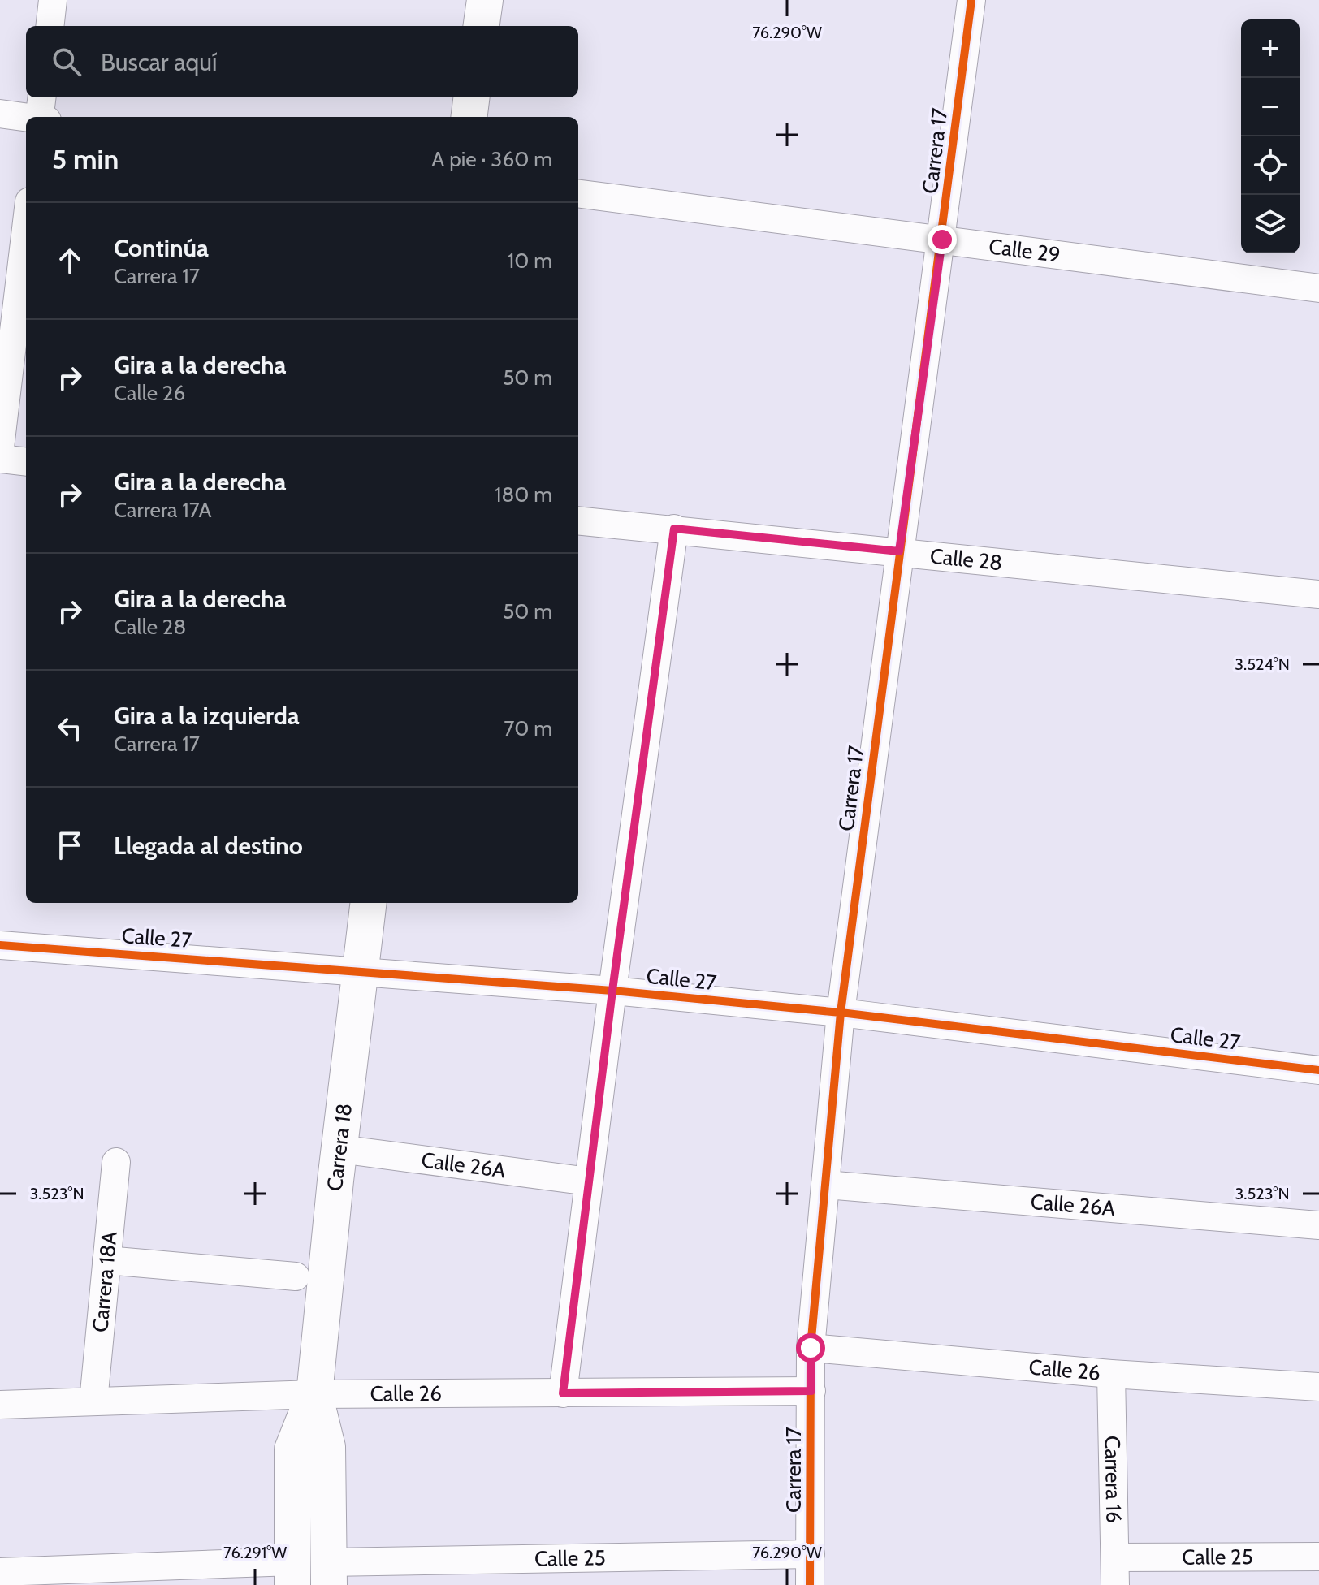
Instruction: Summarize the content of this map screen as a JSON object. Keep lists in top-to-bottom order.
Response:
{
  "streets": {
    "street": [
      "Carrera 17",
      "Calle 29",
      "Calle 28",
      "Calle 27",
      "Carrera 18",
      "Calle 26A",
      "Carrera 18A",
      "Calle 26",
      "Carrera 16",
      "Calle 25"
    ]
  },
  "crossings": [
    ["Carrera 17", "Calle 29"],
    ["Carrera 17", "Calle 28"],
    ["Carrera 17", "Calle 27"],
    ["Carrera 17", "Calle 26A"],
    ["Carrera 17", "Calle 26"],
    ["Carrera 17", "Calle 25"],
    ["Calle 27", "Carrera 18"],
    ["Carrera 18", "Calle 26A"],
    ["Carrera 18", "Calle 26"],
    ["Carrera 18", "Calle 25"],
    ["Carrera 18A", "Calle 26"],
    ["Calle 26", "Carrera 16"],
    ["Carrera 16", "Calle 25"]
  ],
  "page": {
    "map_buttons": ["+", "−"],
    "search": "Buscar aquí",
    "heading": ["5 min", "A pie · 360 m"],
    "list": [
      ["Continúa", "Carrera 17", "10 m"],
      ["Gira a la derecha", "Calle 26", "50 m"],
      ["Gira a la derecha", "Carrera 17A", "180 m"],
      ["Gira a la derecha", "Calle 28", "50 m"],
      ["Gira a la izquierda", "Carrera 17", "70 m"],
      "Llegada al destino"
    ]
  },
  "coordinates": [
    "76.290°W",
    "3.524°N",
    "3.523°N",
    "76.291°W"
  ]
}
